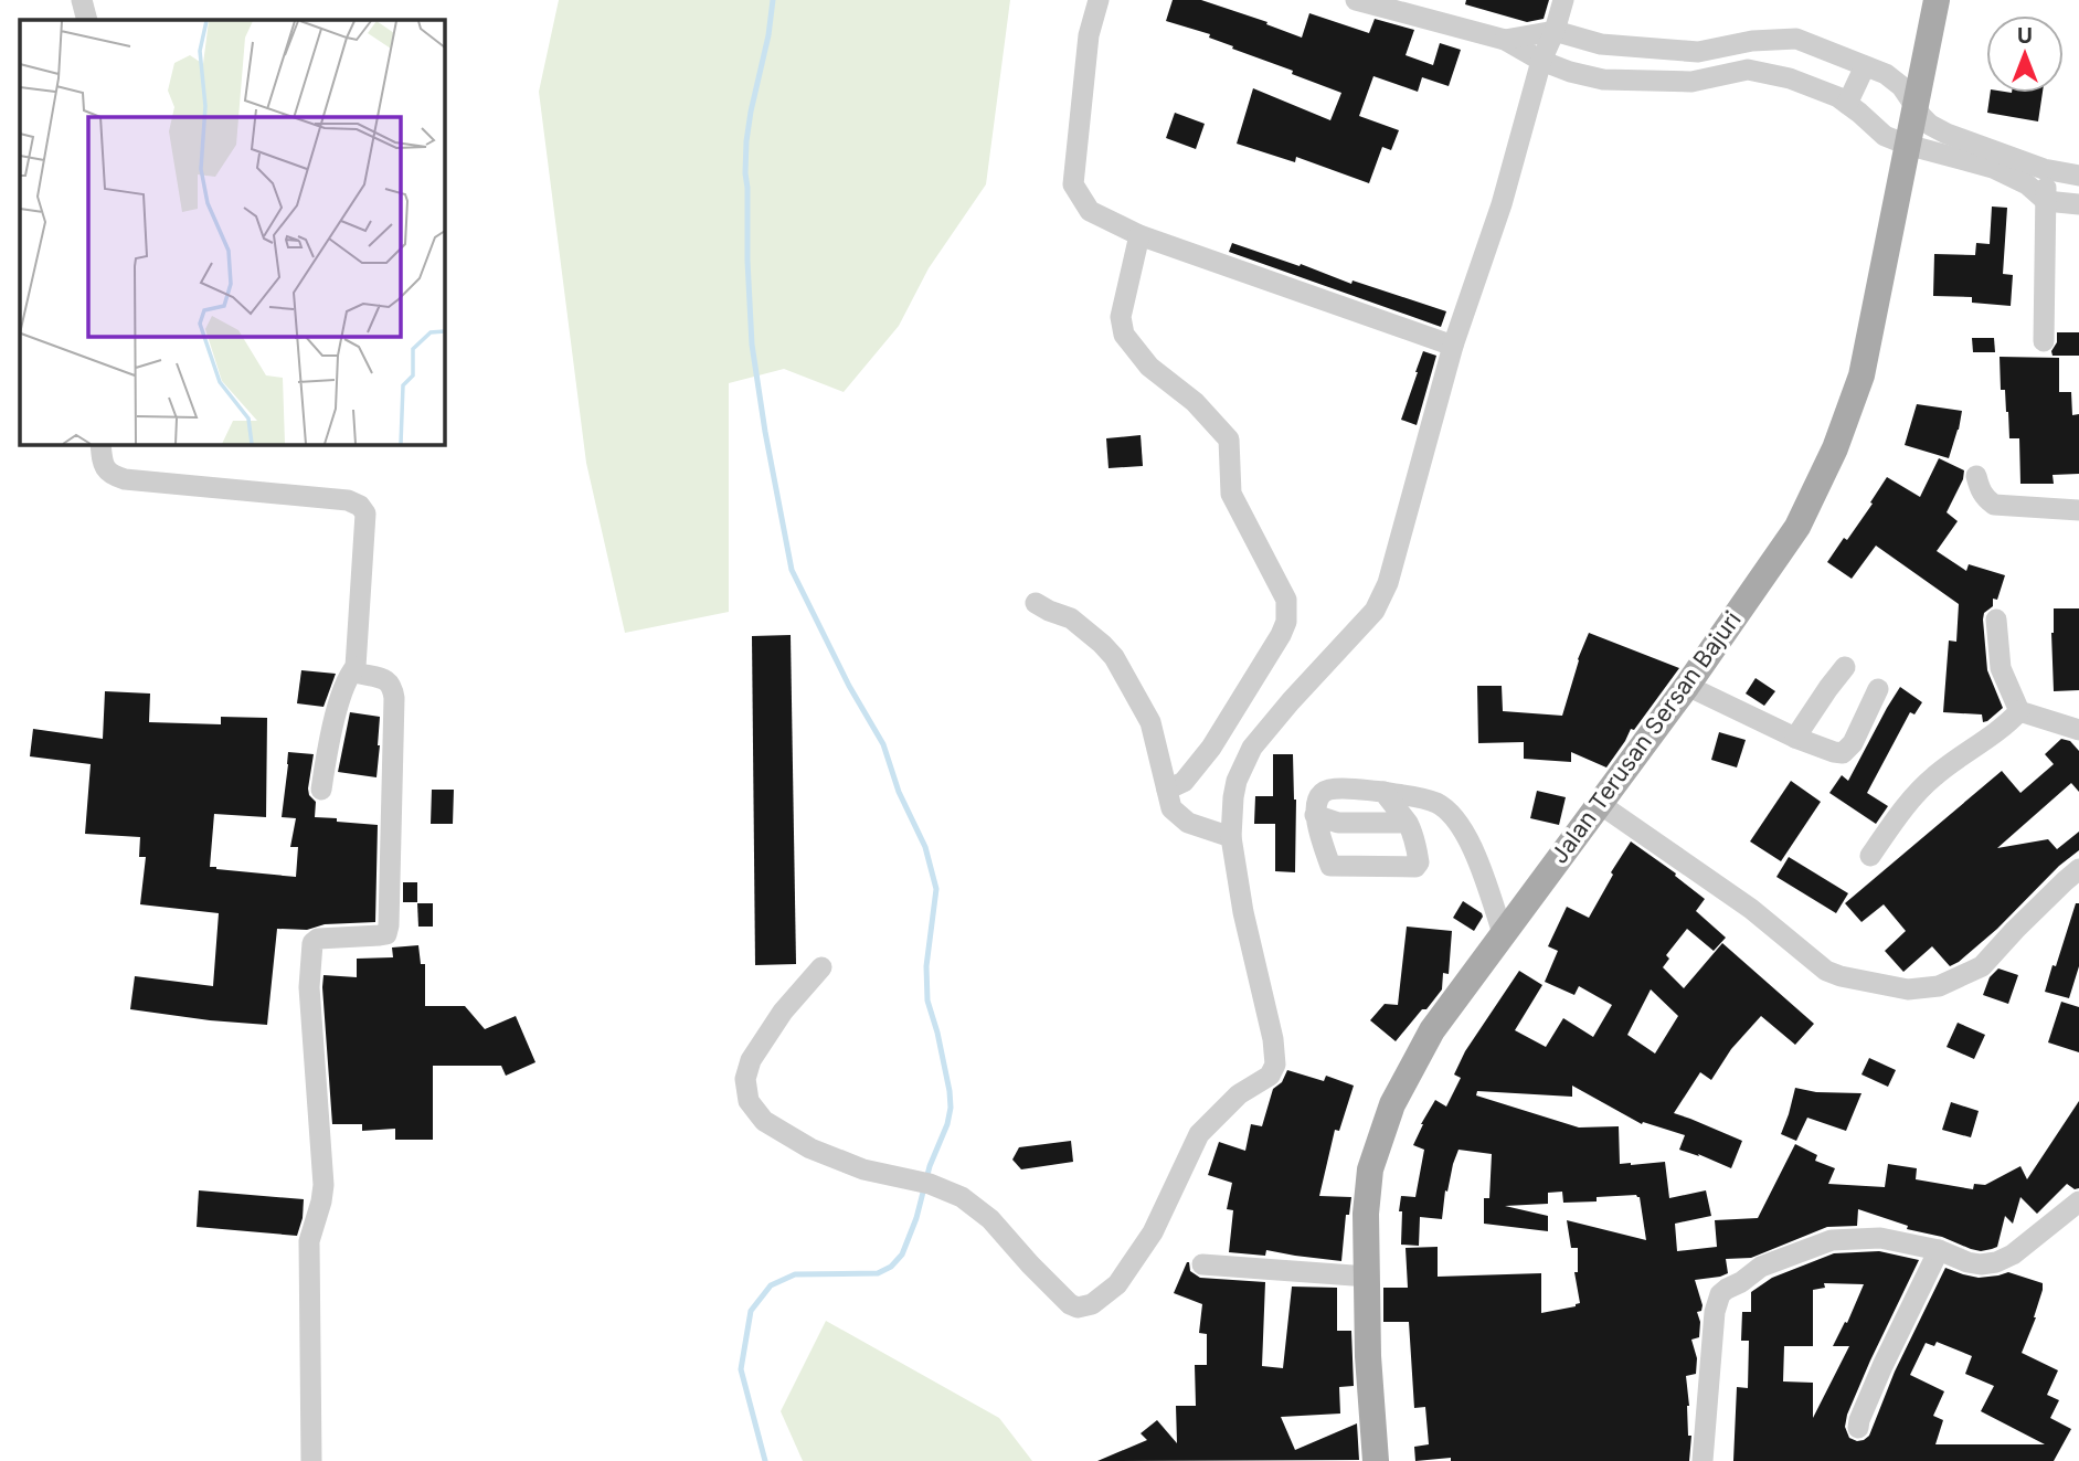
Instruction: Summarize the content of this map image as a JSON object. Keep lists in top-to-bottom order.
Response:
{
  "streets": {
    "main road": ["Jalan Terusan Sersan Bajuri"]
  },
  "north": "top"
}
